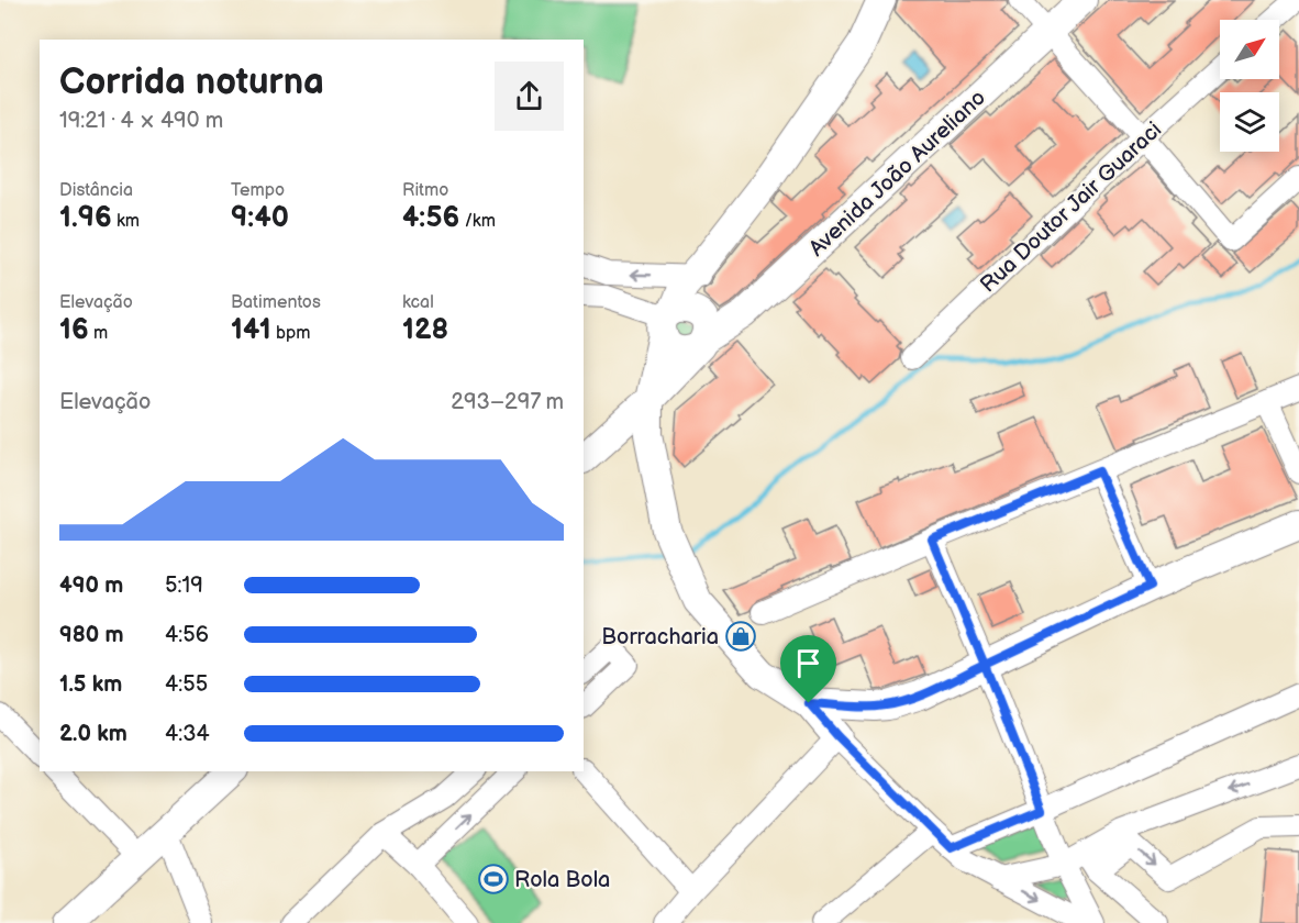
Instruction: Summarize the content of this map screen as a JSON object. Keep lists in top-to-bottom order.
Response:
{
  "streets": {
    "main road": ["Avenida João Aureliano"],
    "street": ["Rua Doutor Jair Guaraci"]
  },
  "places": {
    "shop": ["Borracharia"],
    "sports": ["Rola Bola"]
  },
  "north": "top right",
  "page": {
    "heading": ["Corrida noturna", "19:21 · 4 × 490 m"],
    "stats": [
      ["Distância", "1.96 km"],
      ["Tempo", "9:40"],
      ["Ritmo", "4:56 /km"],
      ["Elevação", "16 m"],
      ["Batimentos", "141 bpm"],
      ["kcal", "128"]
    ],
    "chart": ["Elevação", "293–297 m"],
    "list": [
      {
        "name": "490 m",
        "note": "5:19"
      },
      {
        "name": "980 m",
        "note": "4:56"
      },
      {
        "name": "1.5 km",
        "note": "4:55"
      },
      {
        "name": "2.0 km",
        "note": "4:34"
      }
    ]
  }
}
